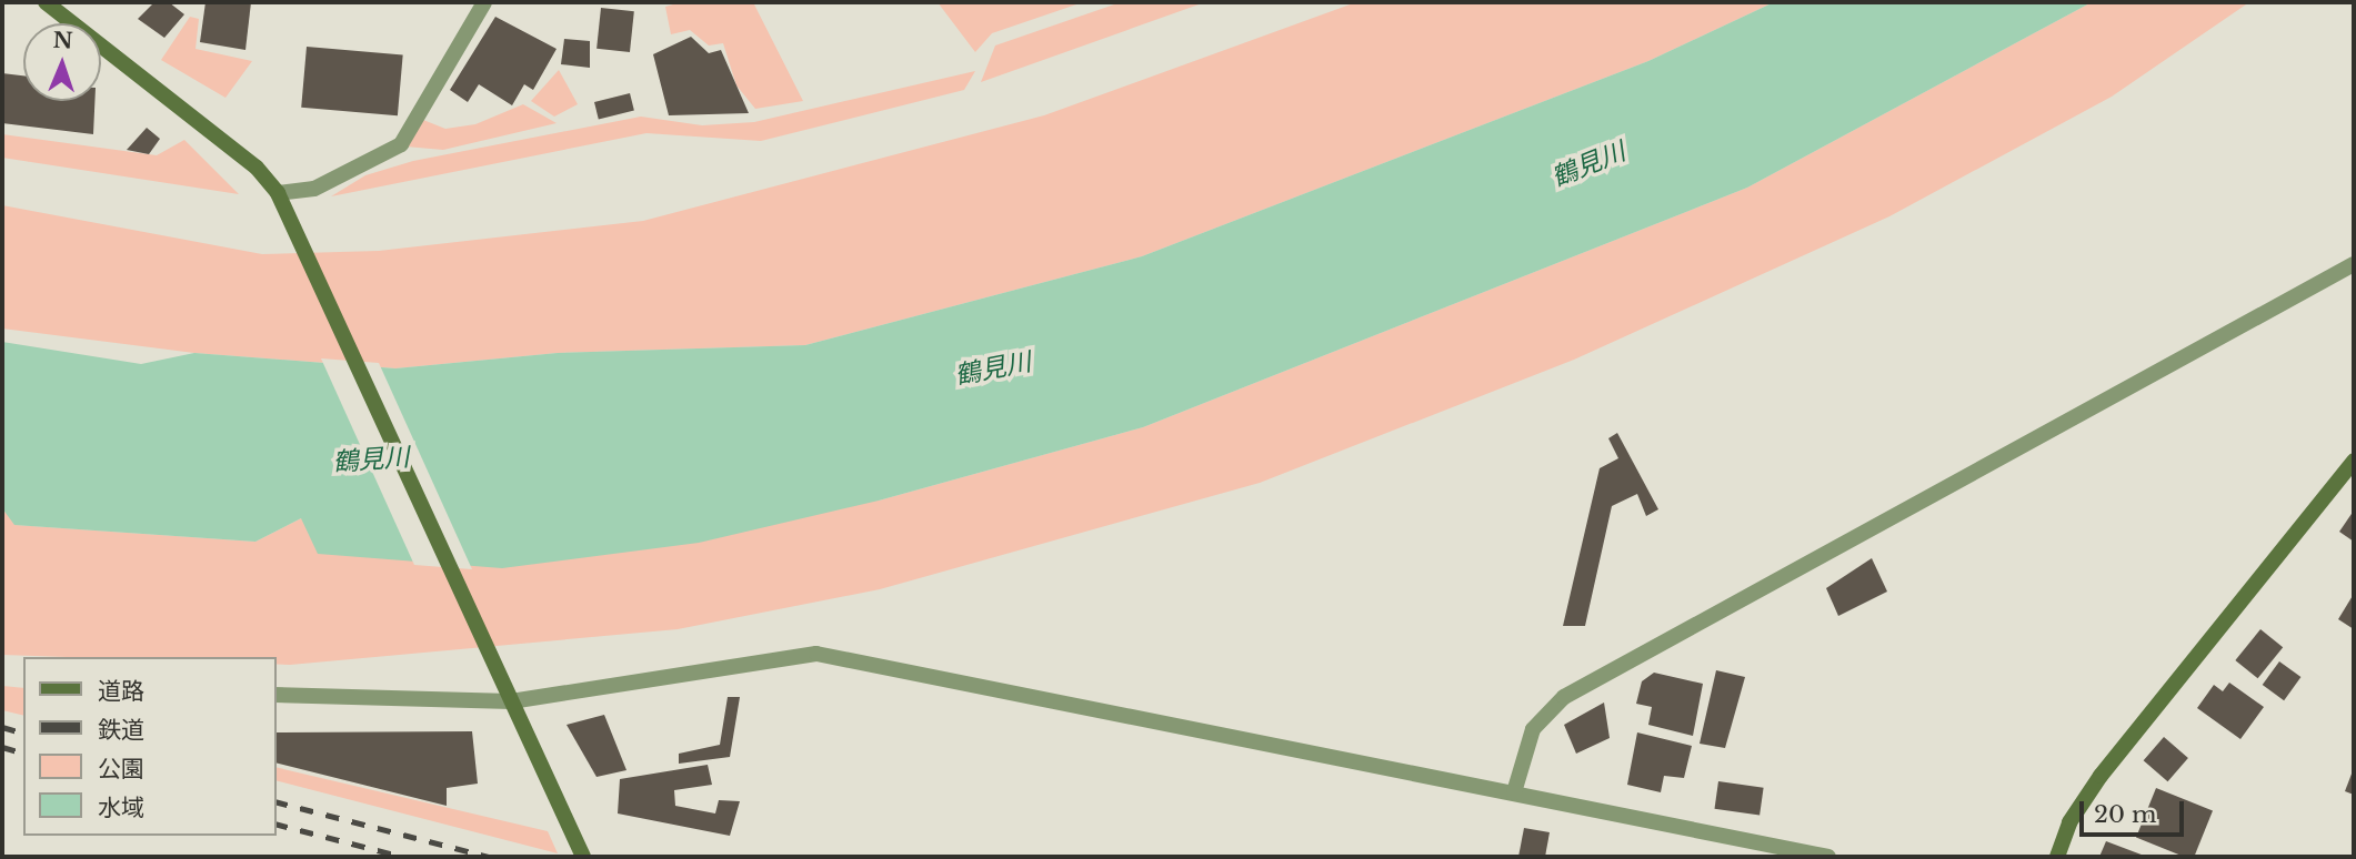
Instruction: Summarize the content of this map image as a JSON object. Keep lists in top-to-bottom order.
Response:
{
  "water": ["鶴見川"],
  "legend": [
    "道路",
    "鉄道",
    "公園",
    "水域"
  ],
  "scale_bar": "20 m",
  "north": "top"
}
